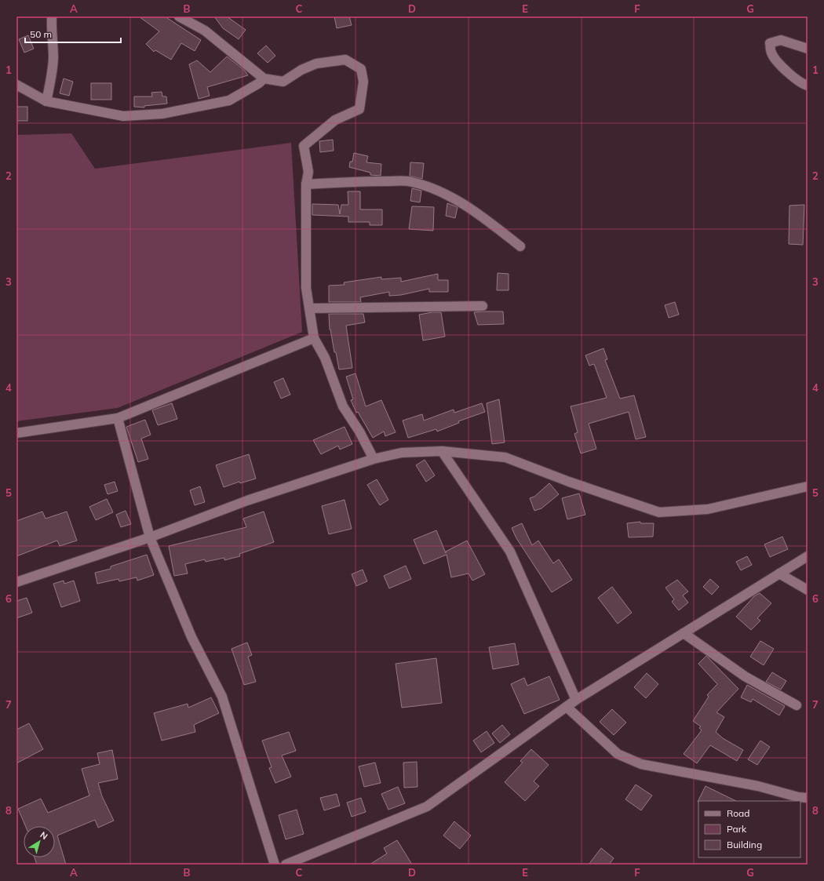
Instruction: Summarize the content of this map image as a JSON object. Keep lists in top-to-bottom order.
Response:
{
  "legend": ["Road", "Park", "Building"],
  "scale_bar": "50 m",
  "north": "top right",
  "grid": {
    "columns": [
      "A",
      "B",
      "C",
      "D",
      "E",
      "F",
      "G"
    ],
    "rows": [
      "1",
      "2",
      "3",
      "4",
      "5",
      "6",
      "7",
      "8"
    ]
  }
}
